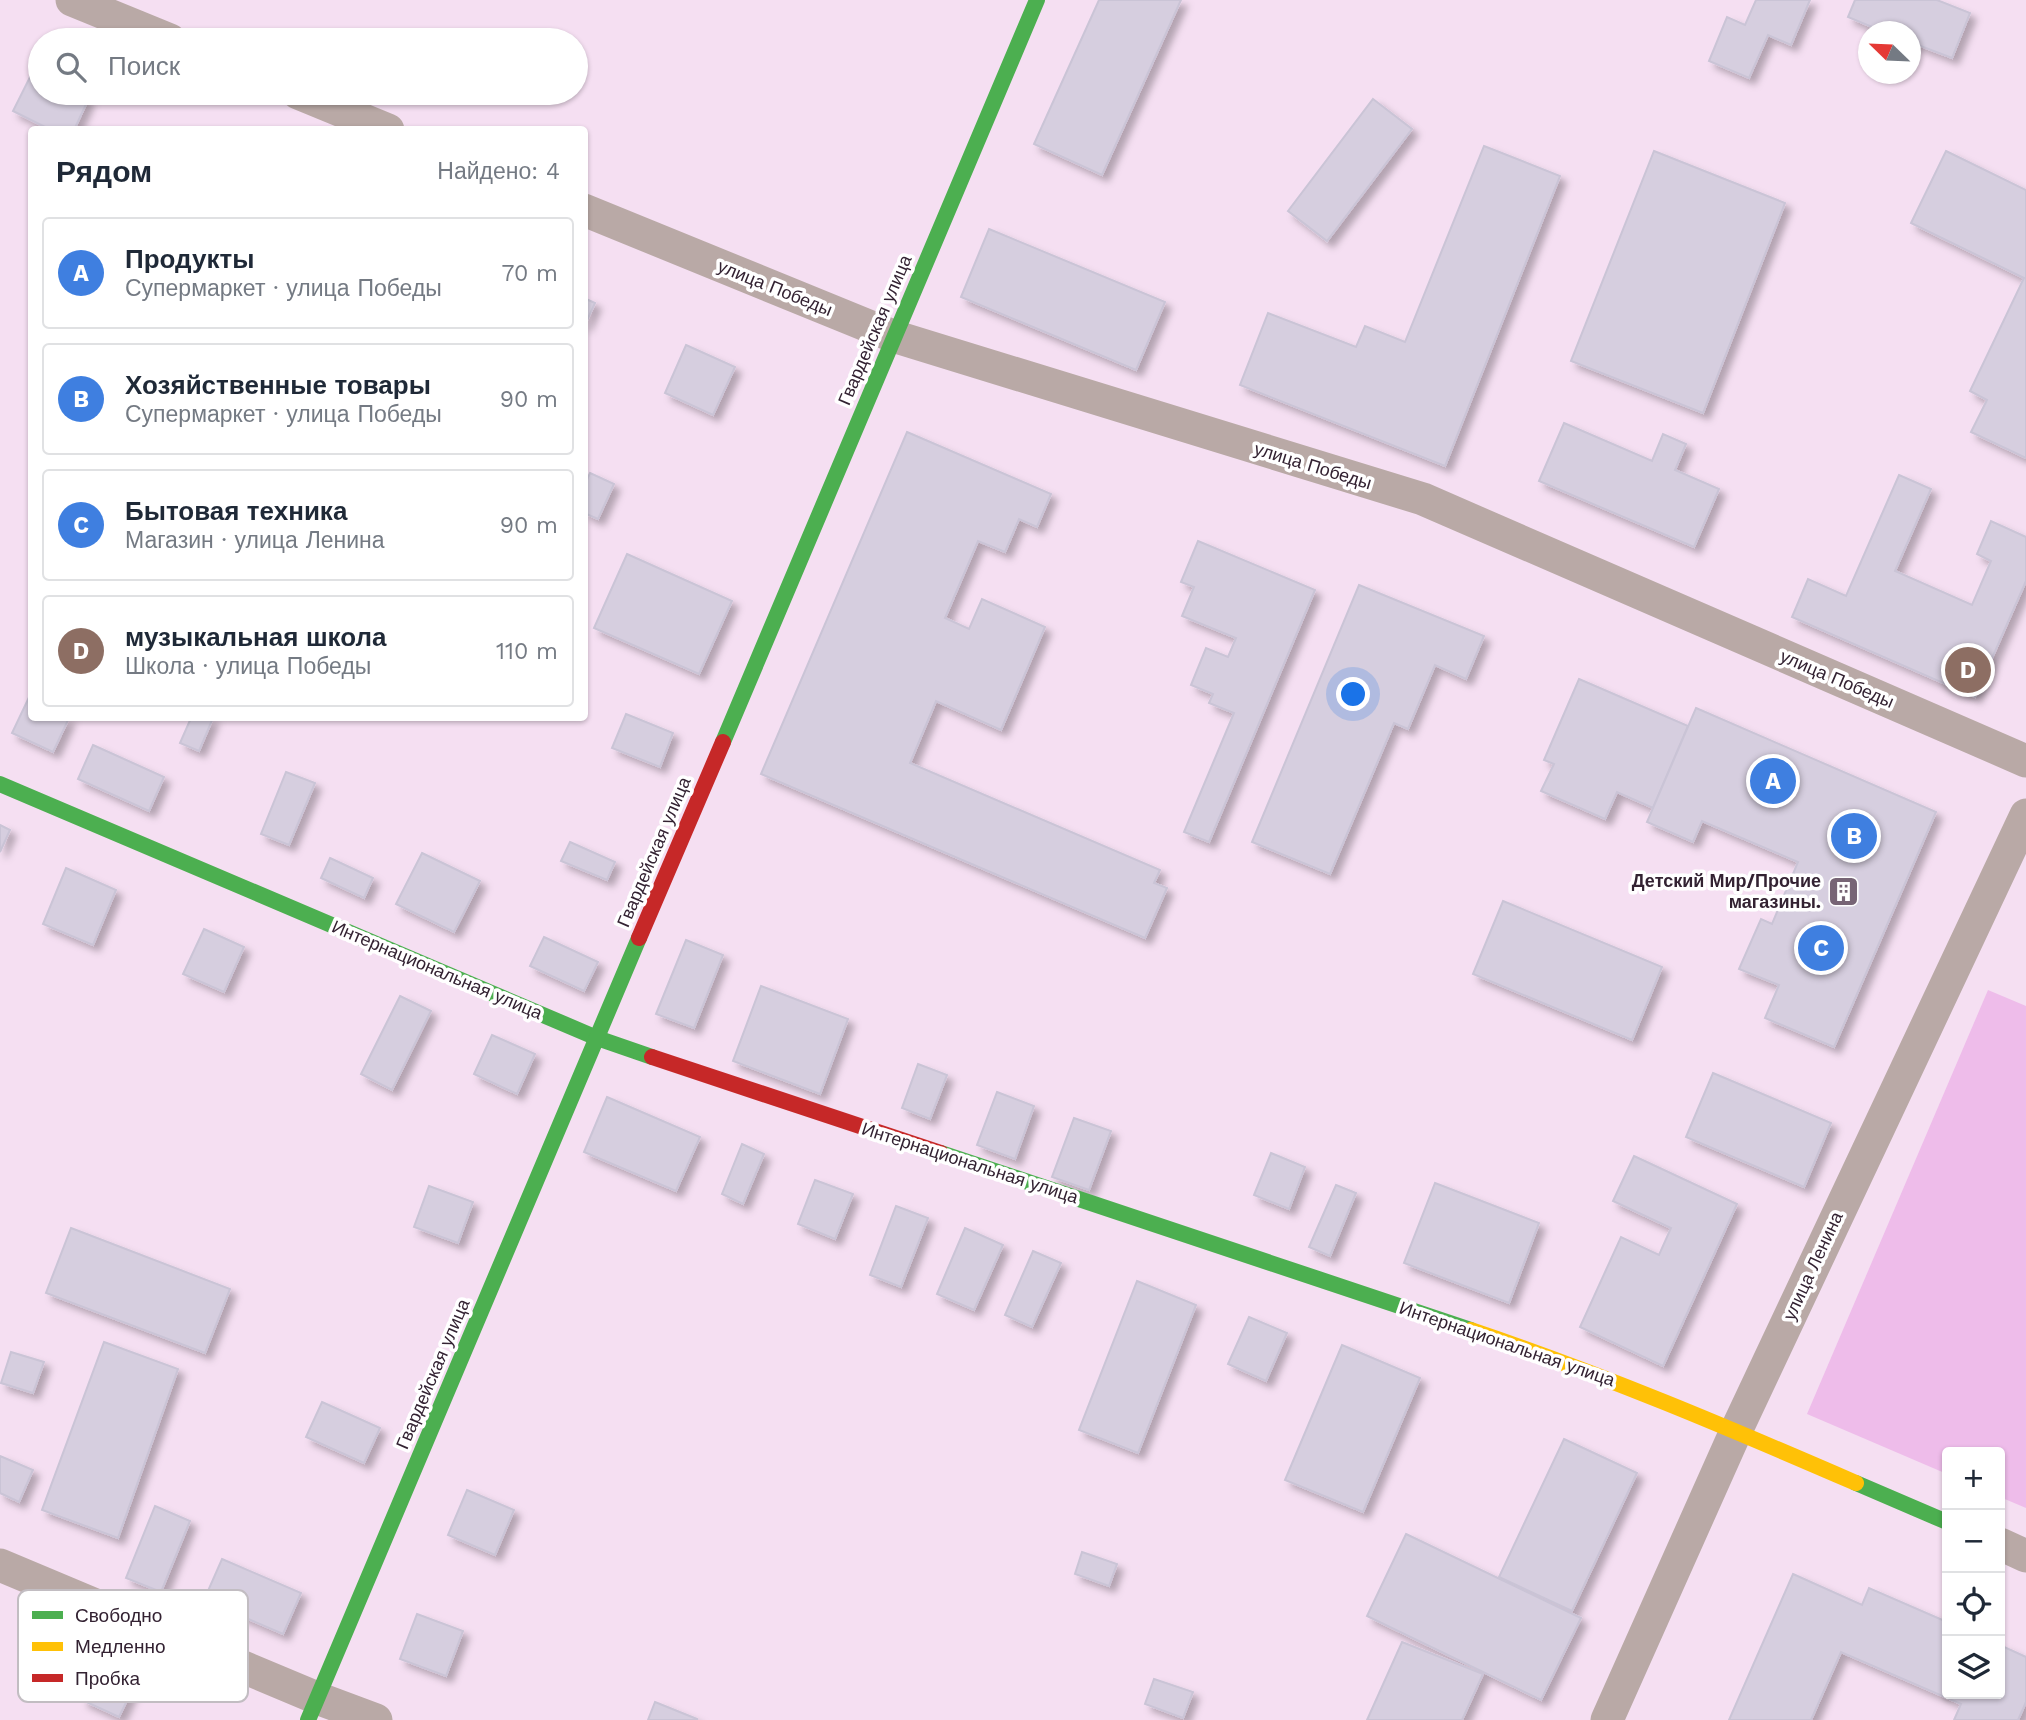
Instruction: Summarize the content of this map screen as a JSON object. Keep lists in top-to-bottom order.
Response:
{
  "streets": {
    "street": [
      "улица Победы",
      "Гвардейская улица",
      "Интернациональная улица",
      "улица Ленина"
    ]
  },
  "crossings": [
    ["улица Победы", "Гвардейская улица"],
    ["Гвардейская улица", "Интернациональная улица"],
    ["Интернациональная улица", "улица Ленина"]
  ],
  "places": {
    "building": ["Детский Мир/Прочие магазины."]
  },
  "legend": ["Свободно", "Медленно", "Пробка"],
  "north": "top left",
  "page": {
    "search": "Поиск",
    "heading": ["Рядом", "Найдено: 4"],
    "list": [
      {
        "mark": "A",
        "name": "Продукты",
        "note": "Супермаркет · улица Победы",
        "value": "70 m"
      },
      {
        "mark": "B",
        "name": "Хозяйственные товары",
        "note": "Супермаркет · улица Победы",
        "value": "90 m"
      },
      {
        "mark": "C",
        "name": "Бытовая техника",
        "note": "Магазин · улица Ленина",
        "value": "90 m"
      },
      {
        "mark": "D",
        "name": "музыкальная школа",
        "note": "Школа · улица Победы",
        "value": "110 m"
      }
    ],
    "pins": [
      "D",
      "A",
      "B",
      "C"
    ],
    "map_buttons": ["+", "−"]
  }
}
